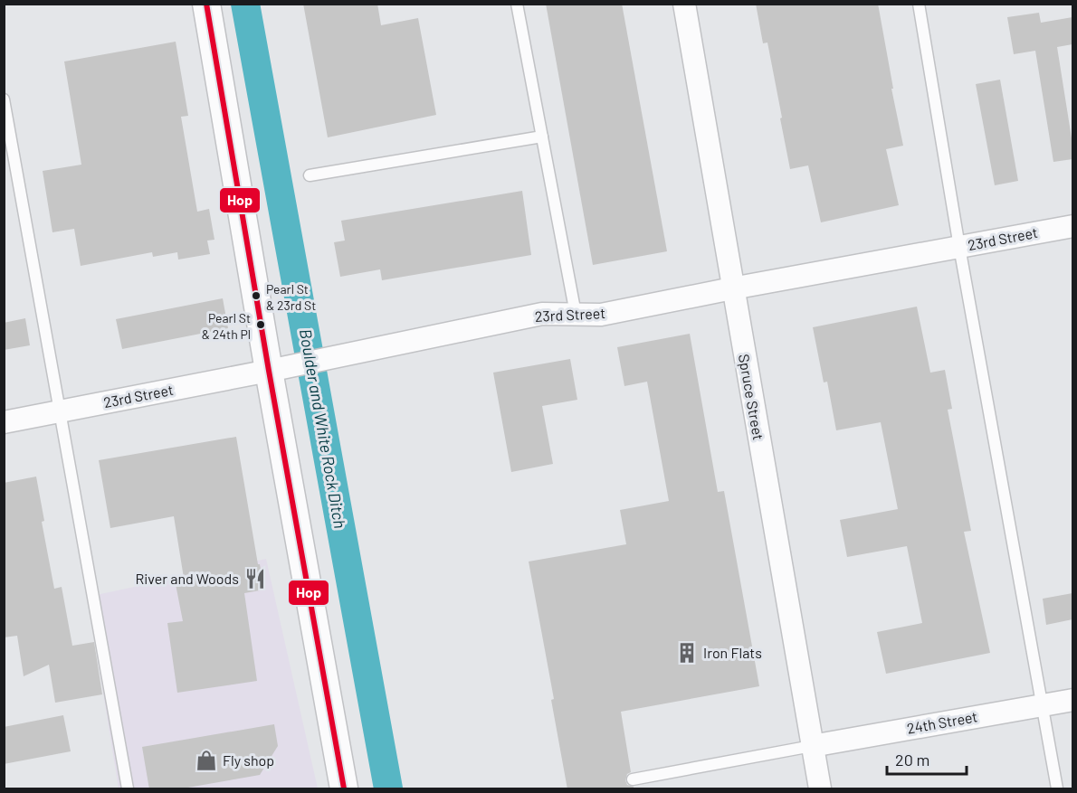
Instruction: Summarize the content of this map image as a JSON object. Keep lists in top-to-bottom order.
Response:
{
  "streets": {
    "street": ["23rd Street", "Spruce Street", "24th Street"]
  },
  "crossings": [
    ["23rd Street", "Spruce Street"],
    ["Spruce Street", "24th Street"]
  ],
  "water": ["Boulder and White Rock Ditch"],
  "places": {
    "other": ["Pearl St & 23rd St", "Pearl St & 24th Pl"],
    "restaurant": ["River and Woods"],
    "building": ["Iron Flats"],
    "shop": ["Fly shop"]
  },
  "lines": ["transit line Hop"],
  "scale_bar": "20 m"
}
